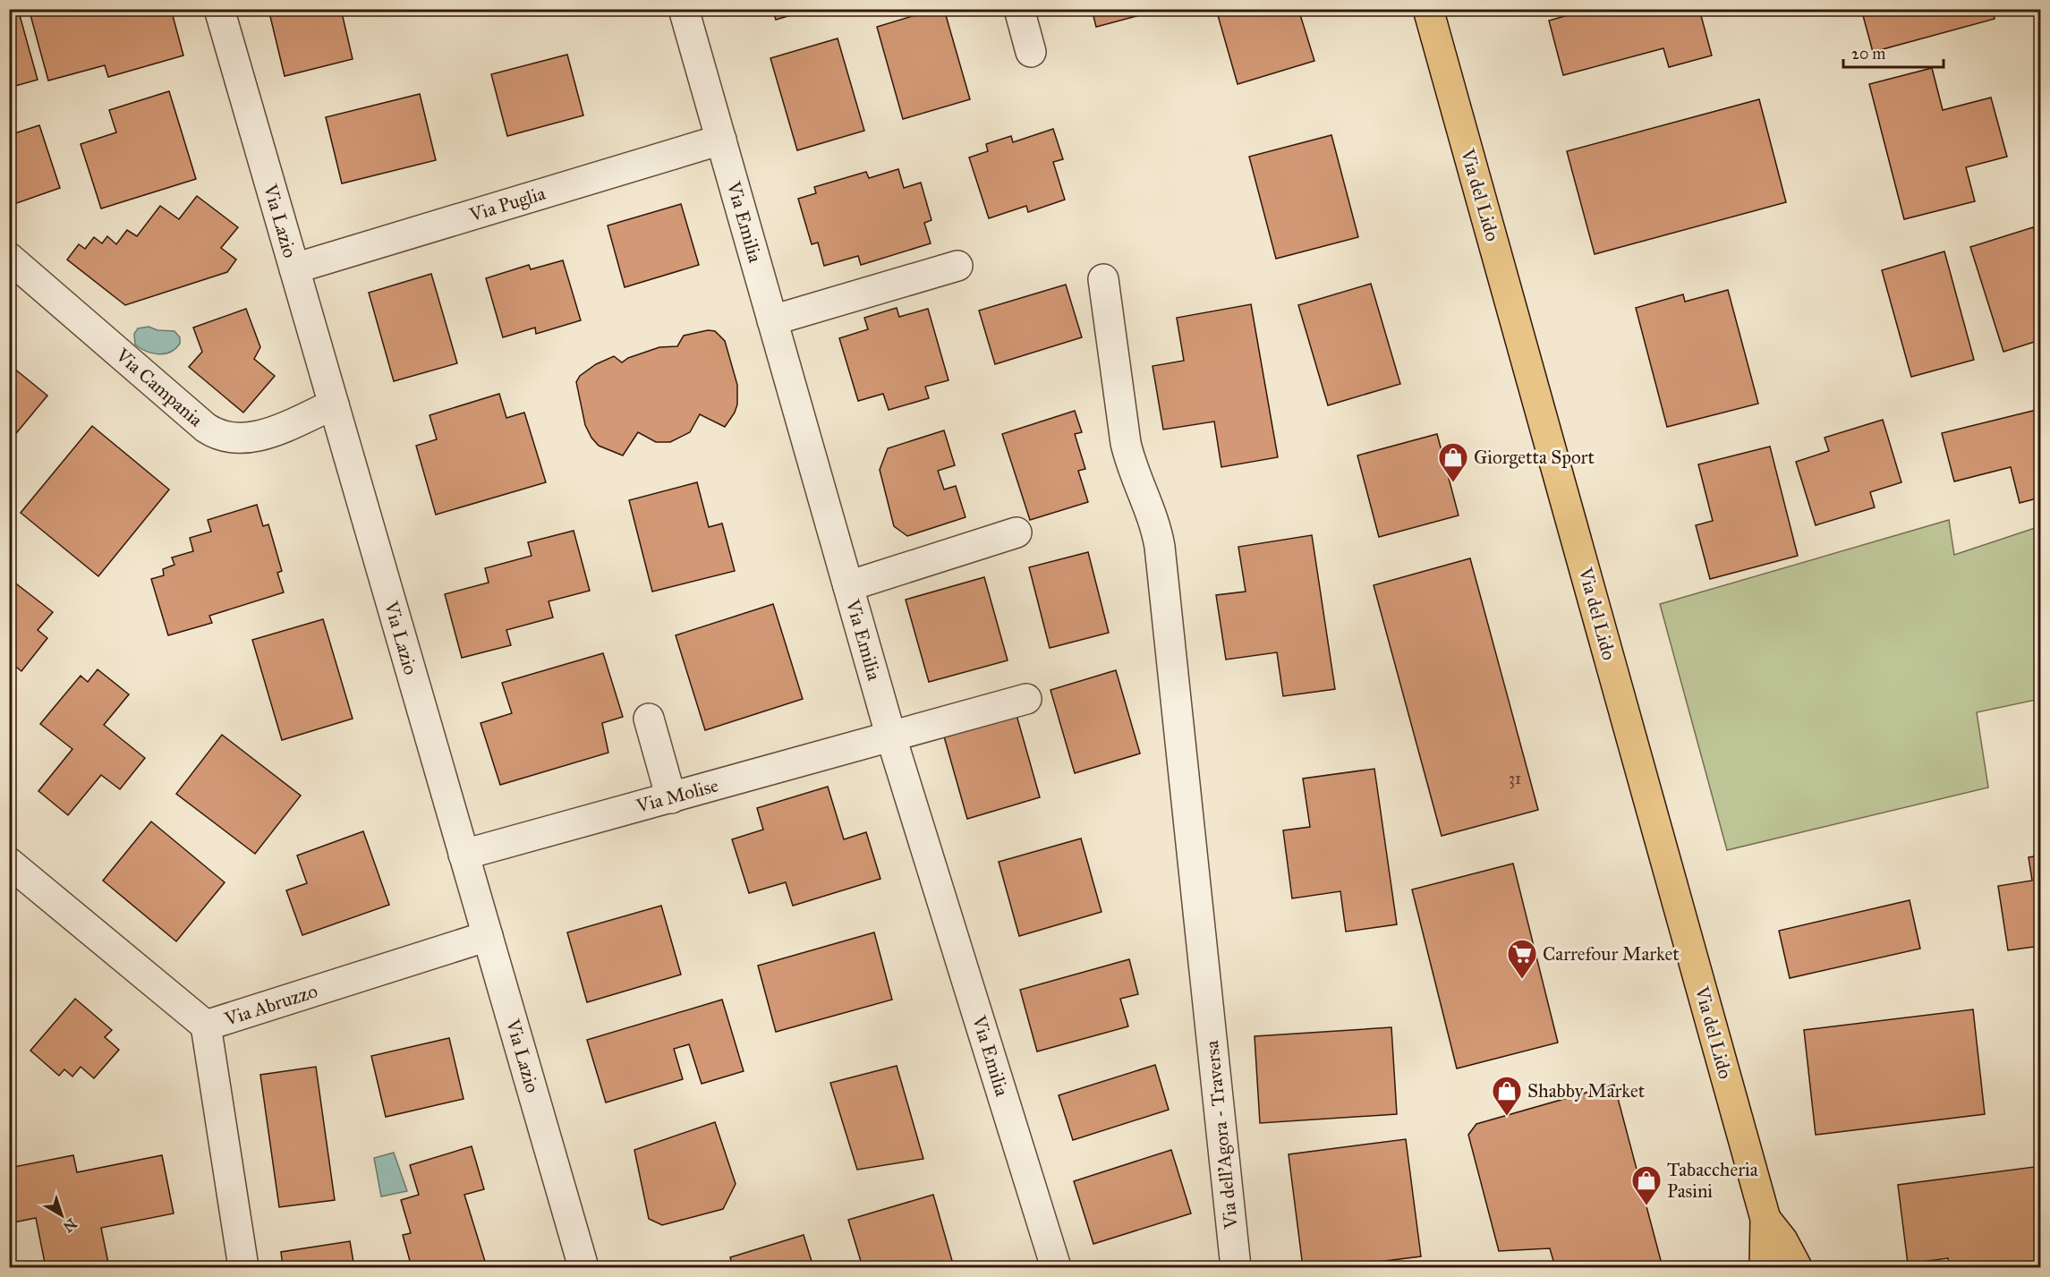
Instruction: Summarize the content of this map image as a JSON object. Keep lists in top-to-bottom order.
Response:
{
  "streets": {
    "main road": ["Via del Lido"],
    "street": [
      "Via Puglia",
      "Via Lazio",
      "Via Emilia",
      "Via Campania",
      "Via Molise",
      "Via Abruzzo",
      "Via dell'Agora - Traversa"
    ]
  },
  "crossings": [
    ["Via Puglia", "Via Lazio"],
    ["Via Puglia", "Via Emilia"],
    ["Via Lazio", "Via Campania"],
    ["Via Lazio", "Via Molise"],
    ["Via Lazio", "Via Abruzzo"],
    ["Via Emilia", "Via Molise"]
  ],
  "places": {
    "shop": ["Giorgetta Sport", "Shabby Market", "Tabaccheria Pasini"],
    "supermarket": ["Carrefour Market"]
  },
  "house_numbers": ["31"],
  "scale_bar": "20 m",
  "north": "bottom right"
}
